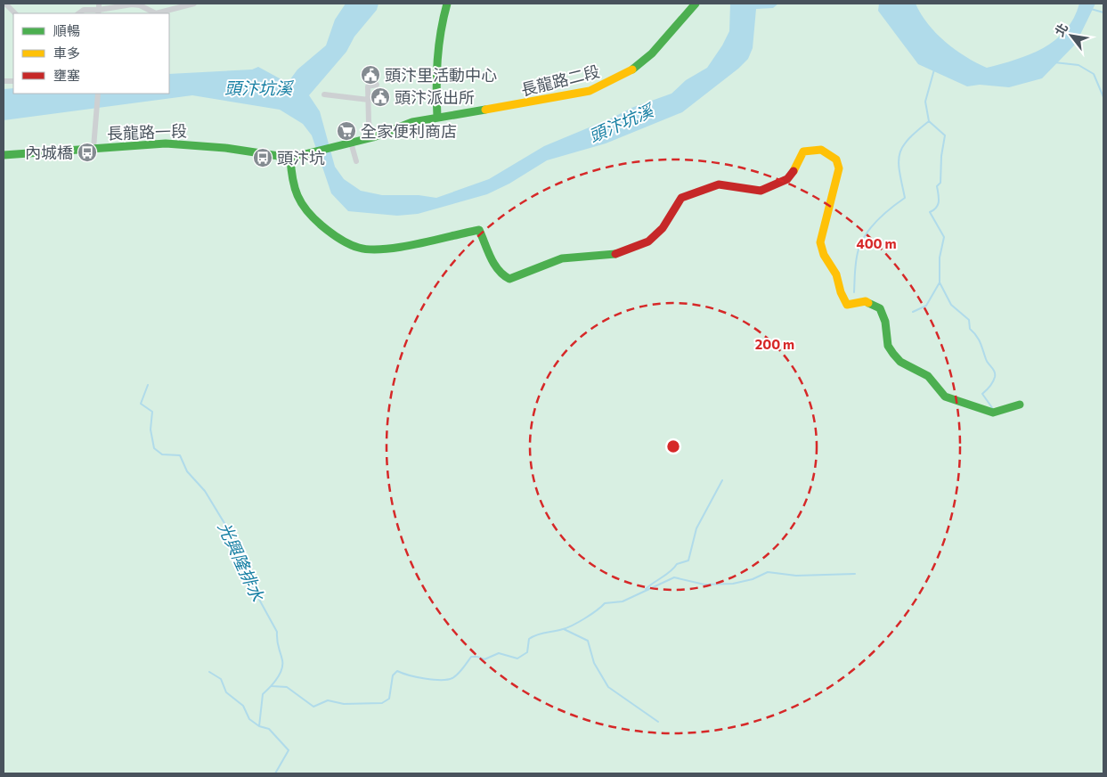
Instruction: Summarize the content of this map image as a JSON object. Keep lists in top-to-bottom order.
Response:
{
  "streets": {
    "street": ["長龍路二段", "長龍路一段"]
  },
  "crossings": [
    ["長龍路二段", "長龍路一段"]
  ],
  "water": ["頭汴坑溪", "光興隆排水"],
  "places": {
    "public building": ["頭汴里活動中心", "頭汴派出所"],
    "supermarket": ["全家便利商店"],
    "bus stop": ["內城橋", "頭汴坑"]
  },
  "legend": ["順暢", "車多", "壅塞"],
  "north": "top left",
  "rings": ["400 m", "200 m"]
}
